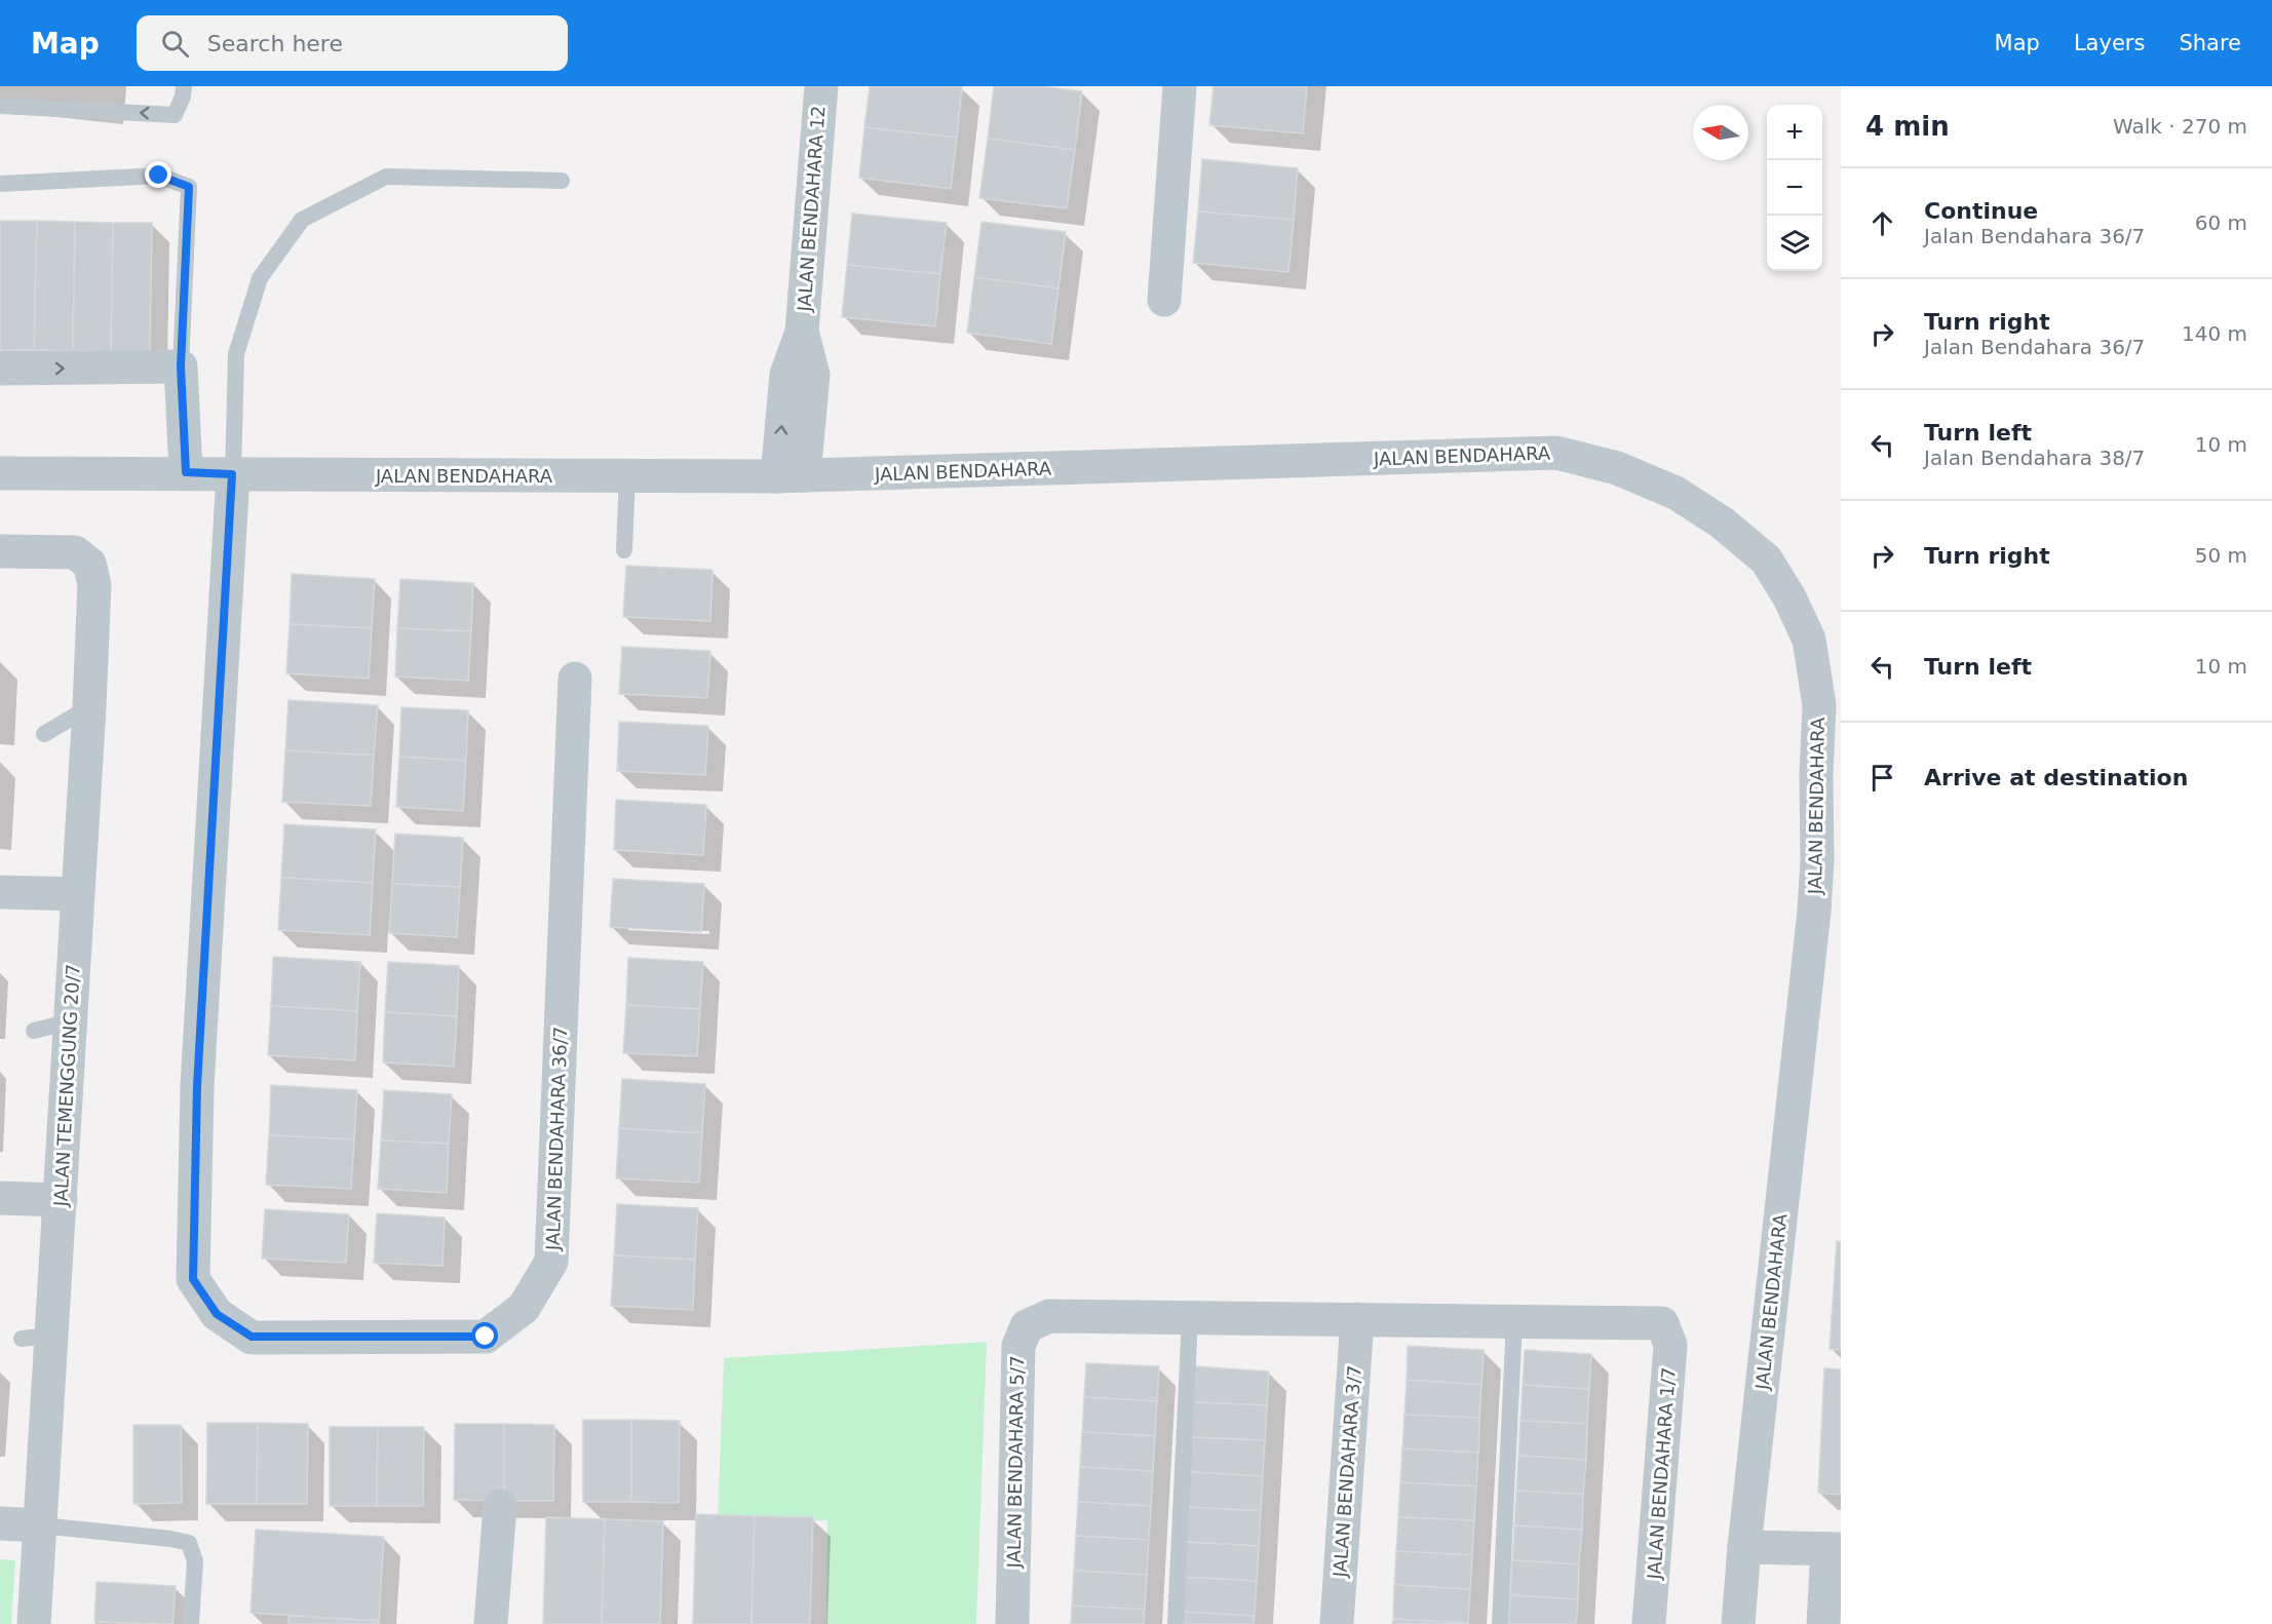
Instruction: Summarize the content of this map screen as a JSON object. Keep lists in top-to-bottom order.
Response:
{
  "streets": {
    "street": [
      "JALAN BENDAHARA 12",
      "JALAN BENDAHARA",
      "JALAN TEMENGGUNG 20/7",
      "JALAN BENDAHARA 36/7",
      "JALAN BENDAHARA 5/7",
      "JALAN BENDAHARA 3/7",
      "JALAN BENDAHARA 1/7"
    ]
  },
  "crossings": [
    ["JALAN BENDAHARA 12", "JALAN BENDAHARA"],
    ["JALAN BENDAHARA", "JALAN BENDAHARA 36/7"]
  ],
  "north": "left",
  "page": {
    "header": "Map",
    "search": "Search here",
    "nav": ["Map", "Layers", "Share"],
    "heading": ["4 min", "Walk · 270 m"],
    "map_buttons": ["+", "−"],
    "list": [
      ["Continue", "Jalan Bendahara 36/7", "60 m"],
      ["Turn right", "Jalan Bendahara 36/7", "140 m"],
      ["Turn left", "Jalan Bendahara 38/7", "10 m"],
      ["Turn right", "50 m"],
      ["Turn left", "10 m"],
      "Arrive at destination"
    ]
  }
}
